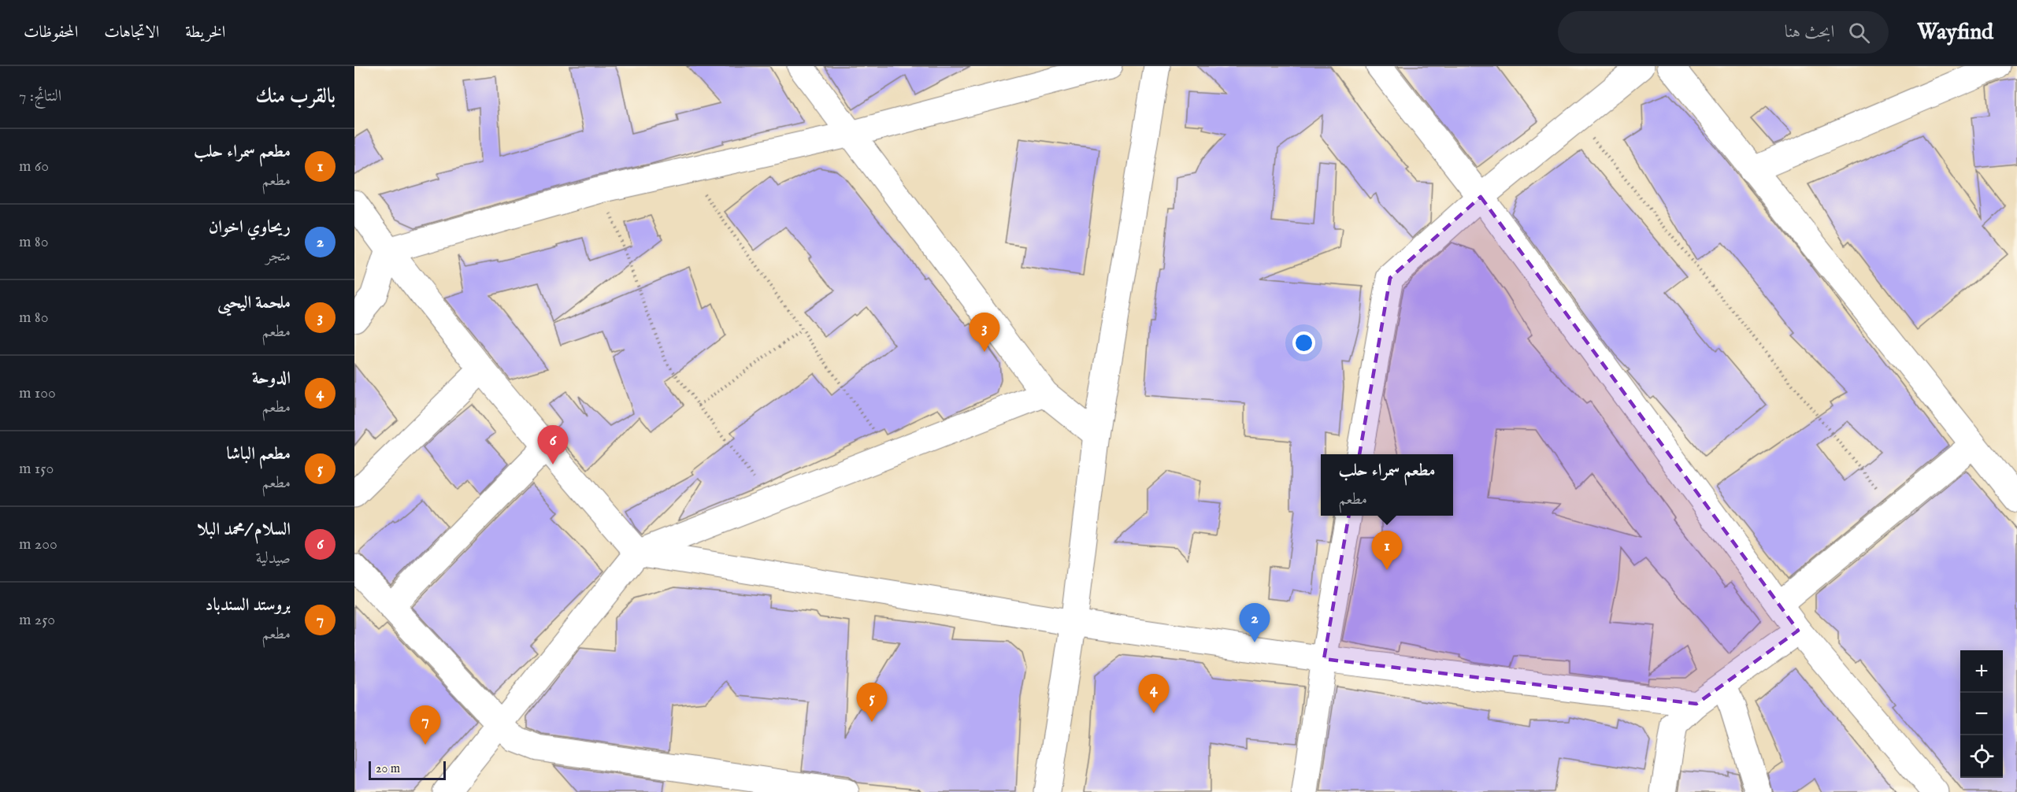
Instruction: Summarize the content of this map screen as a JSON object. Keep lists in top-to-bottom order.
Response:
{
  "scale_bar": "20 m",
  "page": {
    "header": "Wayfind",
    "search": "ابحث هنا",
    "nav": ["الخريطة", "الاتجاهات", "المحفوظات"],
    "heading": ["بالقرب منك", "النتائج: 7"],
    "list": [
      {
        "mark": "1",
        "name": "مطعم سمراء حلب",
        "note": "مطعم",
        "value": "60 m"
      },
      {
        "mark": "2",
        "name": "ريحاوي اخوان",
        "note": "متجر",
        "value": "80 m"
      },
      {
        "mark": "3",
        "name": "ملحمة اليحيى",
        "note": "مطعم",
        "value": "80 m"
      },
      {
        "mark": "4",
        "name": "الدوحة",
        "note": "مطعم",
        "value": "100 m"
      },
      {
        "mark": "5",
        "name": "مطعم الباشا",
        "note": "مطعم",
        "value": "150 m"
      },
      {
        "mark": "6",
        "name": "السلام /محمد البلا",
        "note": "صيدلية",
        "value": "200 m"
      },
      {
        "mark": "7",
        "name": "بروستد السندباد",
        "note": "مطعم",
        "value": "250 m"
      }
    ],
    "pins": [
      "3",
      "6",
      "1",
      "2",
      "4",
      "5",
      "7"
    ],
    "popup": ["مطعم سمراء حلب", "مطعم"],
    "map_buttons": ["+", "−"],
    "scale": "20 m"
  }
}
